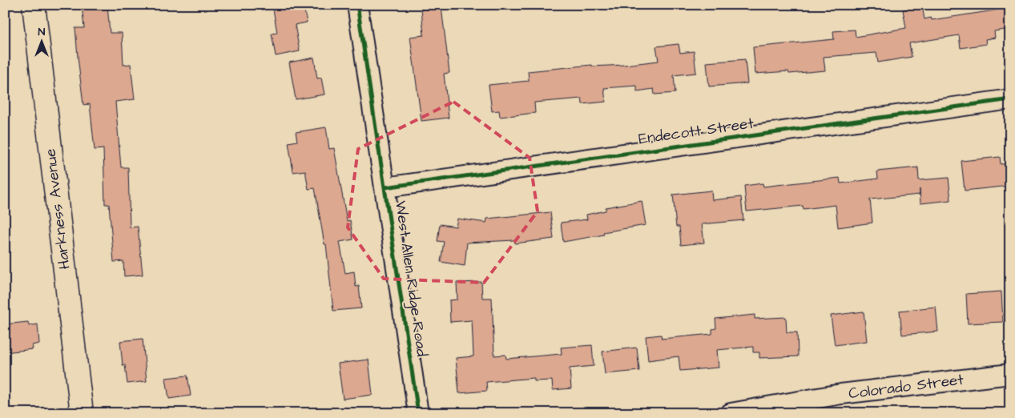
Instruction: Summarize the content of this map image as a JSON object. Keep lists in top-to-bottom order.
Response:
{
  "streets": {
    "main road": ["Harkness Avenue"],
    "street": ["Endecott Street", "West Allen Ridge Road", "Colorado Street"]
  },
  "crossings": [
    ["Endecott Street", "West Allen Ridge Road"]
  ],
  "north": "top"
}
